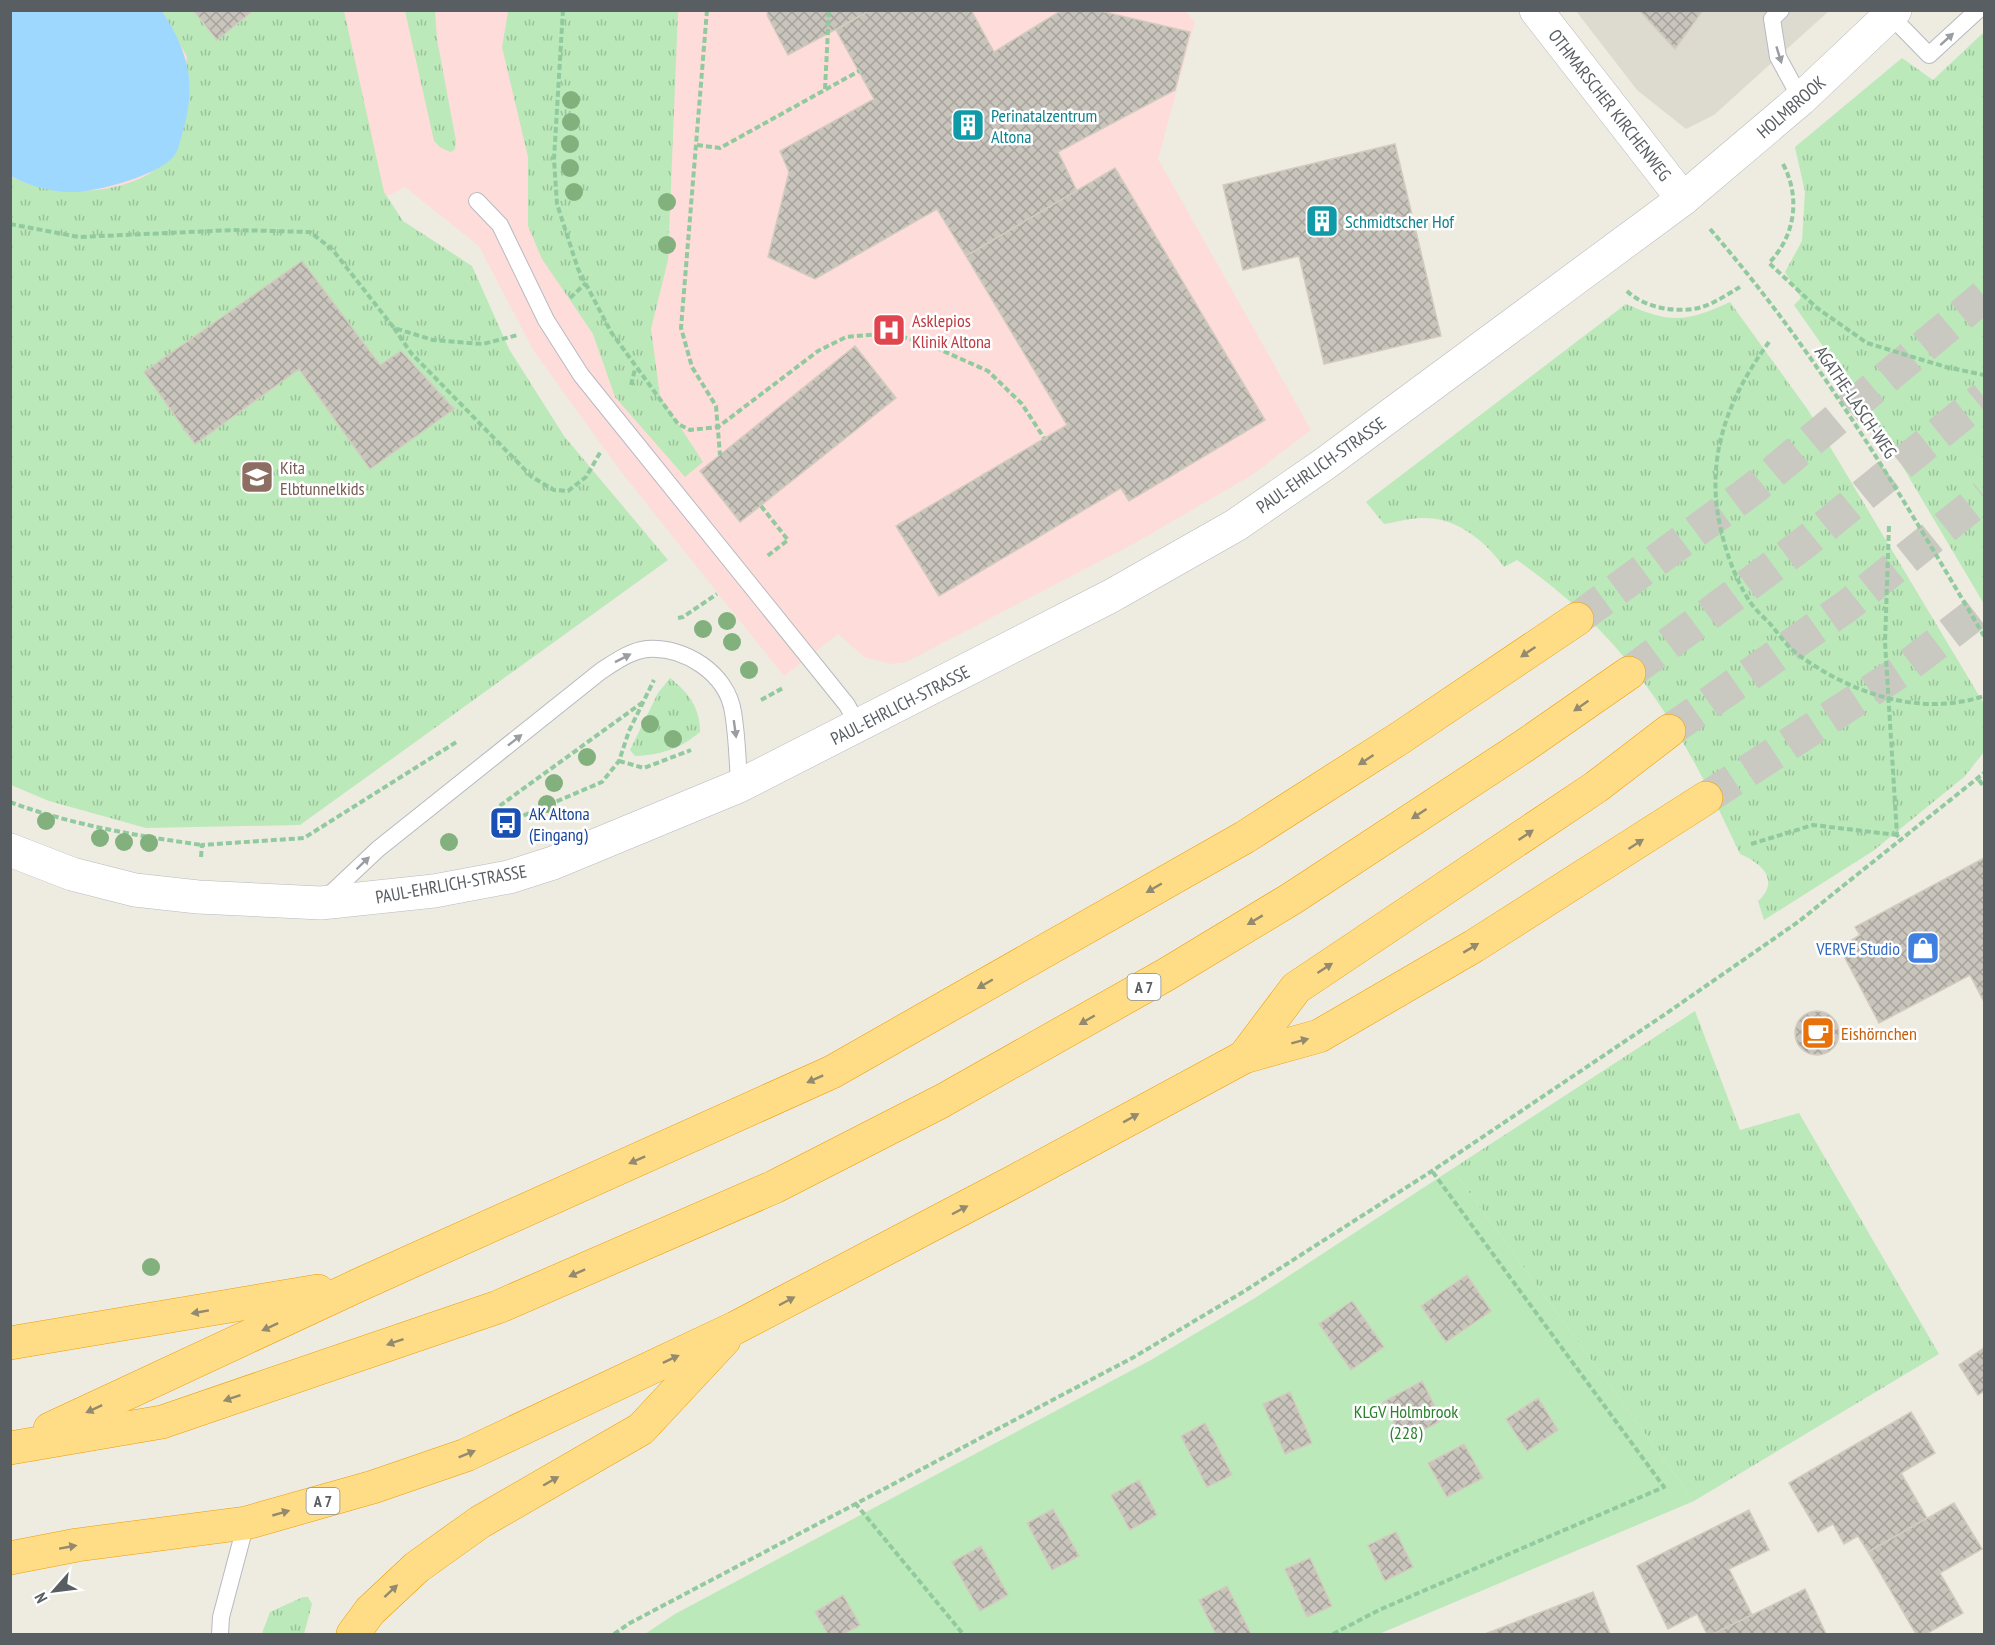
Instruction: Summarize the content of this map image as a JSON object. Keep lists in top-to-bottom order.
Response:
{
  "streets": {
    "highway": ["A 7"],
    "street": ["OTHMARSCHER KIRCHENWEG", "HOLMBROOK", "PAUL-EHRLICH-STRASSE"],
    "path": ["AGATHE-LASCH-WEG"]
  },
  "crossings": [
    ["OTHMARSCHER KIRCHENWEG", "HOLMBROOK"],
    ["OTHMARSCHER KIRCHENWEG", "AGATHE-LASCH-WEG"],
    ["OTHMARSCHER KIRCHENWEG", "PAUL-EHRLICH-STRASSE"],
    ["HOLMBROOK", "AGATHE-LASCH-WEG"],
    ["HOLMBROOK", "PAUL-EHRLICH-STRASSE"],
    ["AGATHE-LASCH-WEG", "PAUL-EHRLICH-STRASSE"]
  ],
  "parks": ["KLGV Holmbrook (228)"],
  "places": {
    "building": ["Perinatalzentrum Altona", "Schmidtscher Hof"],
    "hospital": ["Asklepios Klinik Altona"],
    "school or university": ["Kita Elbtunnelkids"],
    "bus stop": ["AK Altona (Eingang)"],
    "shop": ["VERVE Studio"],
    "cafe": ["Eishörnchen"]
  },
  "north": "bottom left"
}
